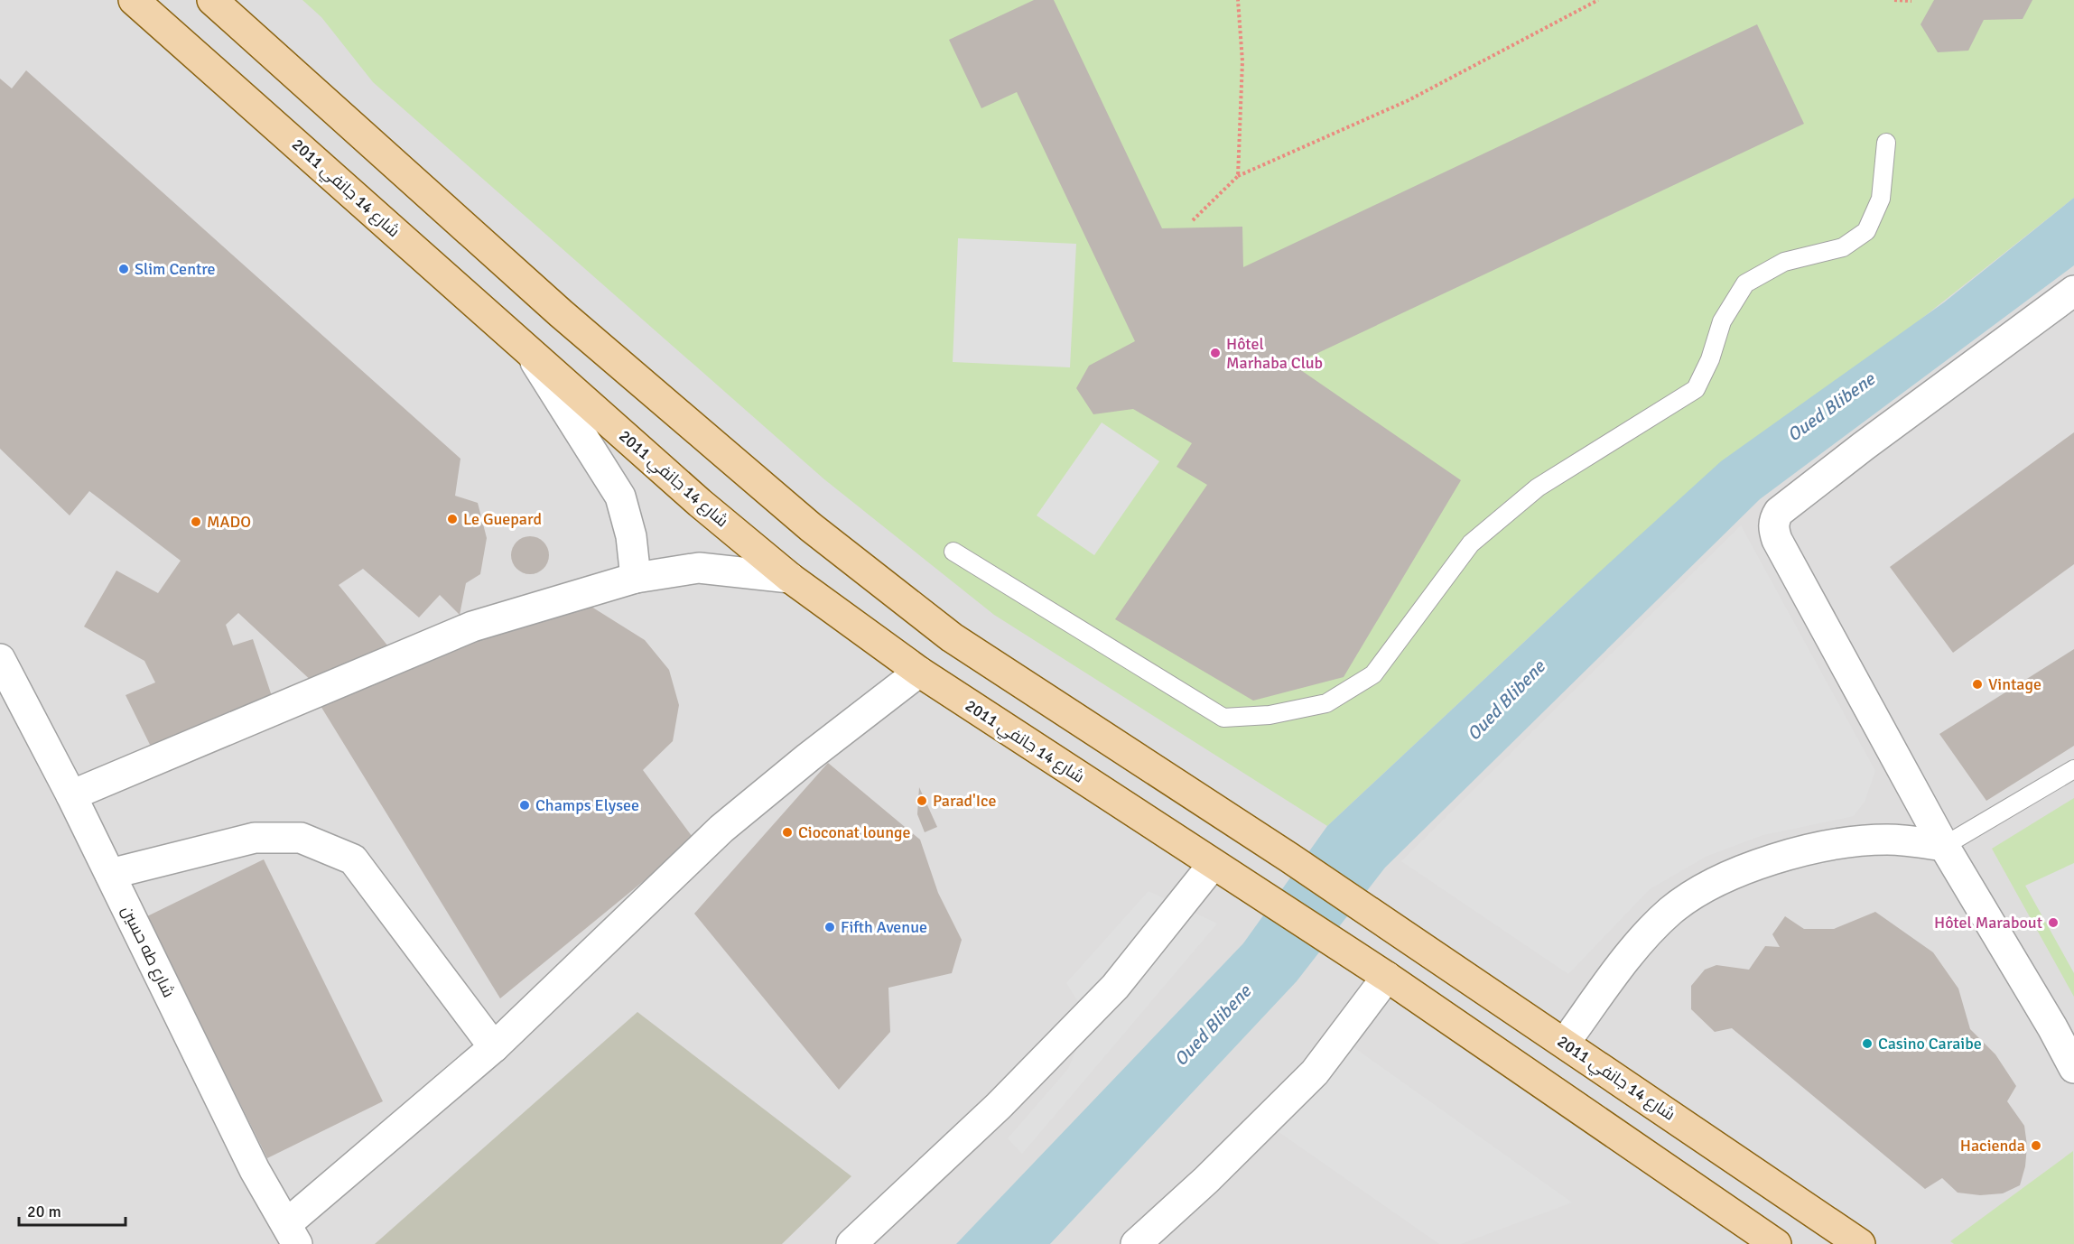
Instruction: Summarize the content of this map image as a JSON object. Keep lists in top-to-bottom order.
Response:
{
  "streets": {
    "main road": ["شارع 14 جانفي 2011"],
    "street": ["شارع طه حسين"]
  },
  "water": ["Oued Blibene"],
  "places": [
    "Slim Centre",
    "Hôtel Marhaba Club",
    "Le Guepard",
    "MADO",
    "Vintage",
    "Parad'Ice",
    "Champs Elysee",
    "Cioconat lounge",
    "Hôtel Marabout",
    "Fifth Avenue",
    "Casino Caraibe",
    "Hacienda"
  ],
  "scale_bar": "20 m"
}
